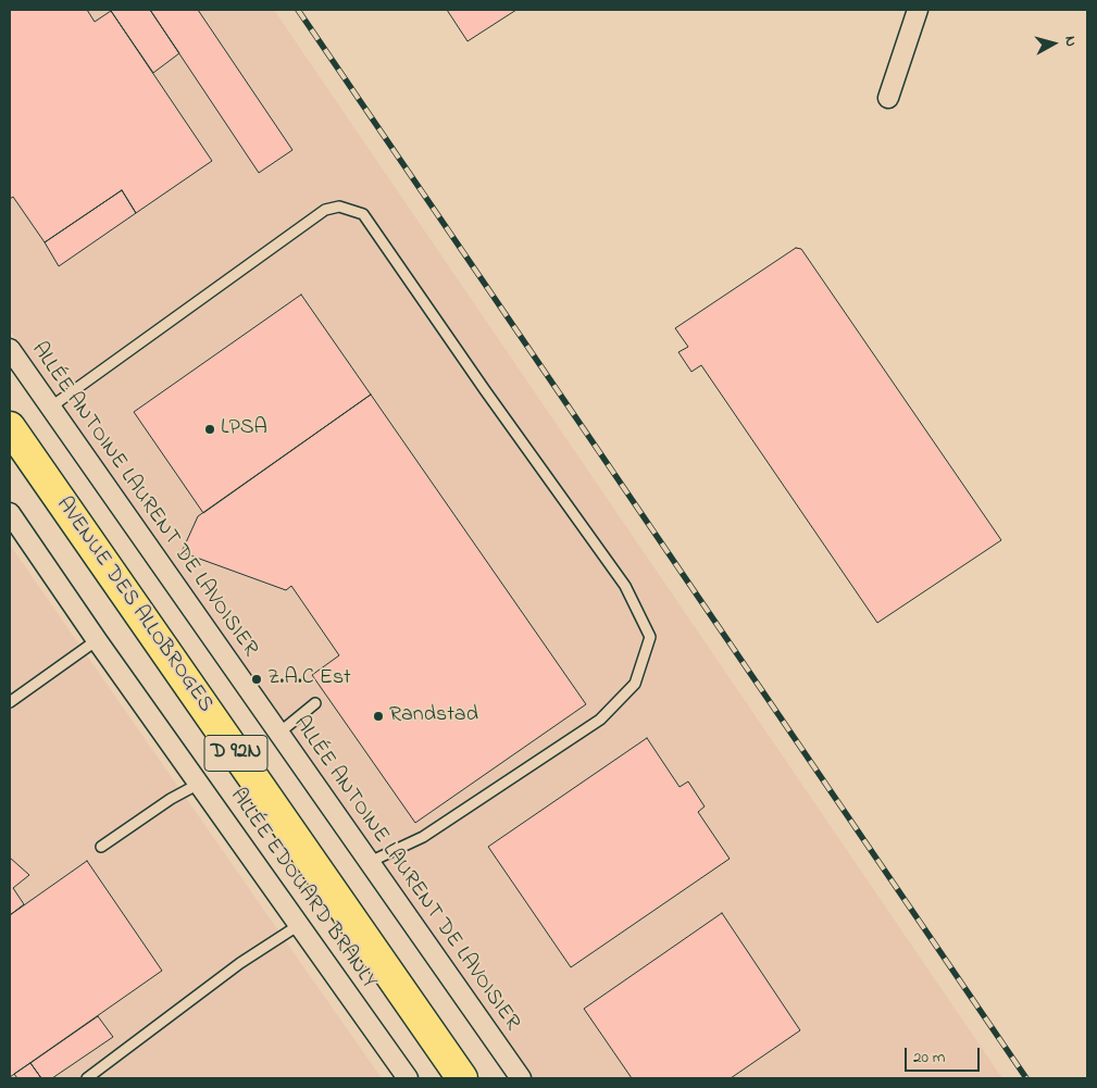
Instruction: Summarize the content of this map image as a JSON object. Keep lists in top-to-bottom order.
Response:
{
  "streets": {
    "main road": ["AVENUE DES ALLOBROGES", "D 92N"],
    "street": ["ALLÉE ANTOINE LAURENT DE LAVOISIER", "ALLÉE EDOUARD BRANLY"]
  },
  "places": ["LPSA", "Z.A.C Est", "Randstad"],
  "scale_bar": "20 m",
  "north": "right"
}
